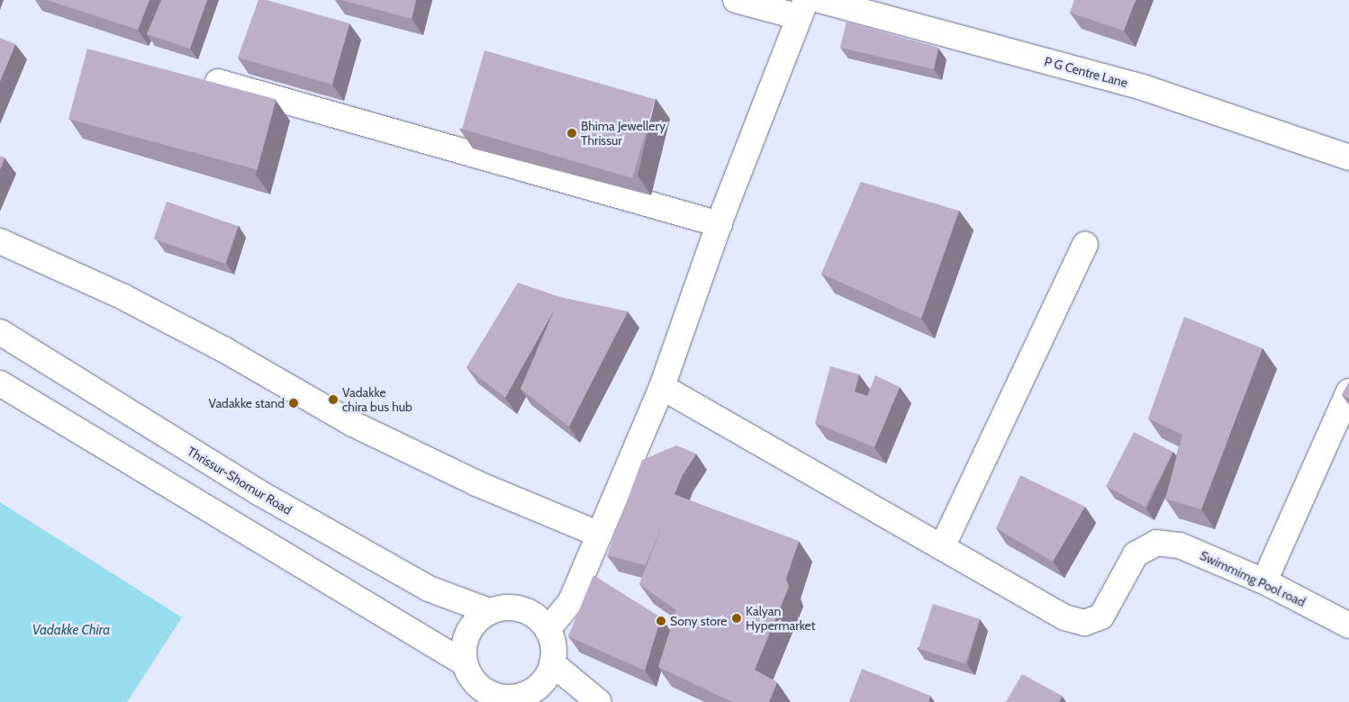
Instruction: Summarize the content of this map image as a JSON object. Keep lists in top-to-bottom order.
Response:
{
  "streets": {
    "street": ["P G Centre Lane", "Thrissur-Shornur Road", "Swimmimg Pool road"]
  },
  "water": ["Vadakke Chira"],
  "places": [
    "Bhima Jewellery Thrissur",
    "Vadakke chira bus hub",
    "Vadakke stand",
    "Kalyan Hypermarket",
    "Sony store"
  ]
}
